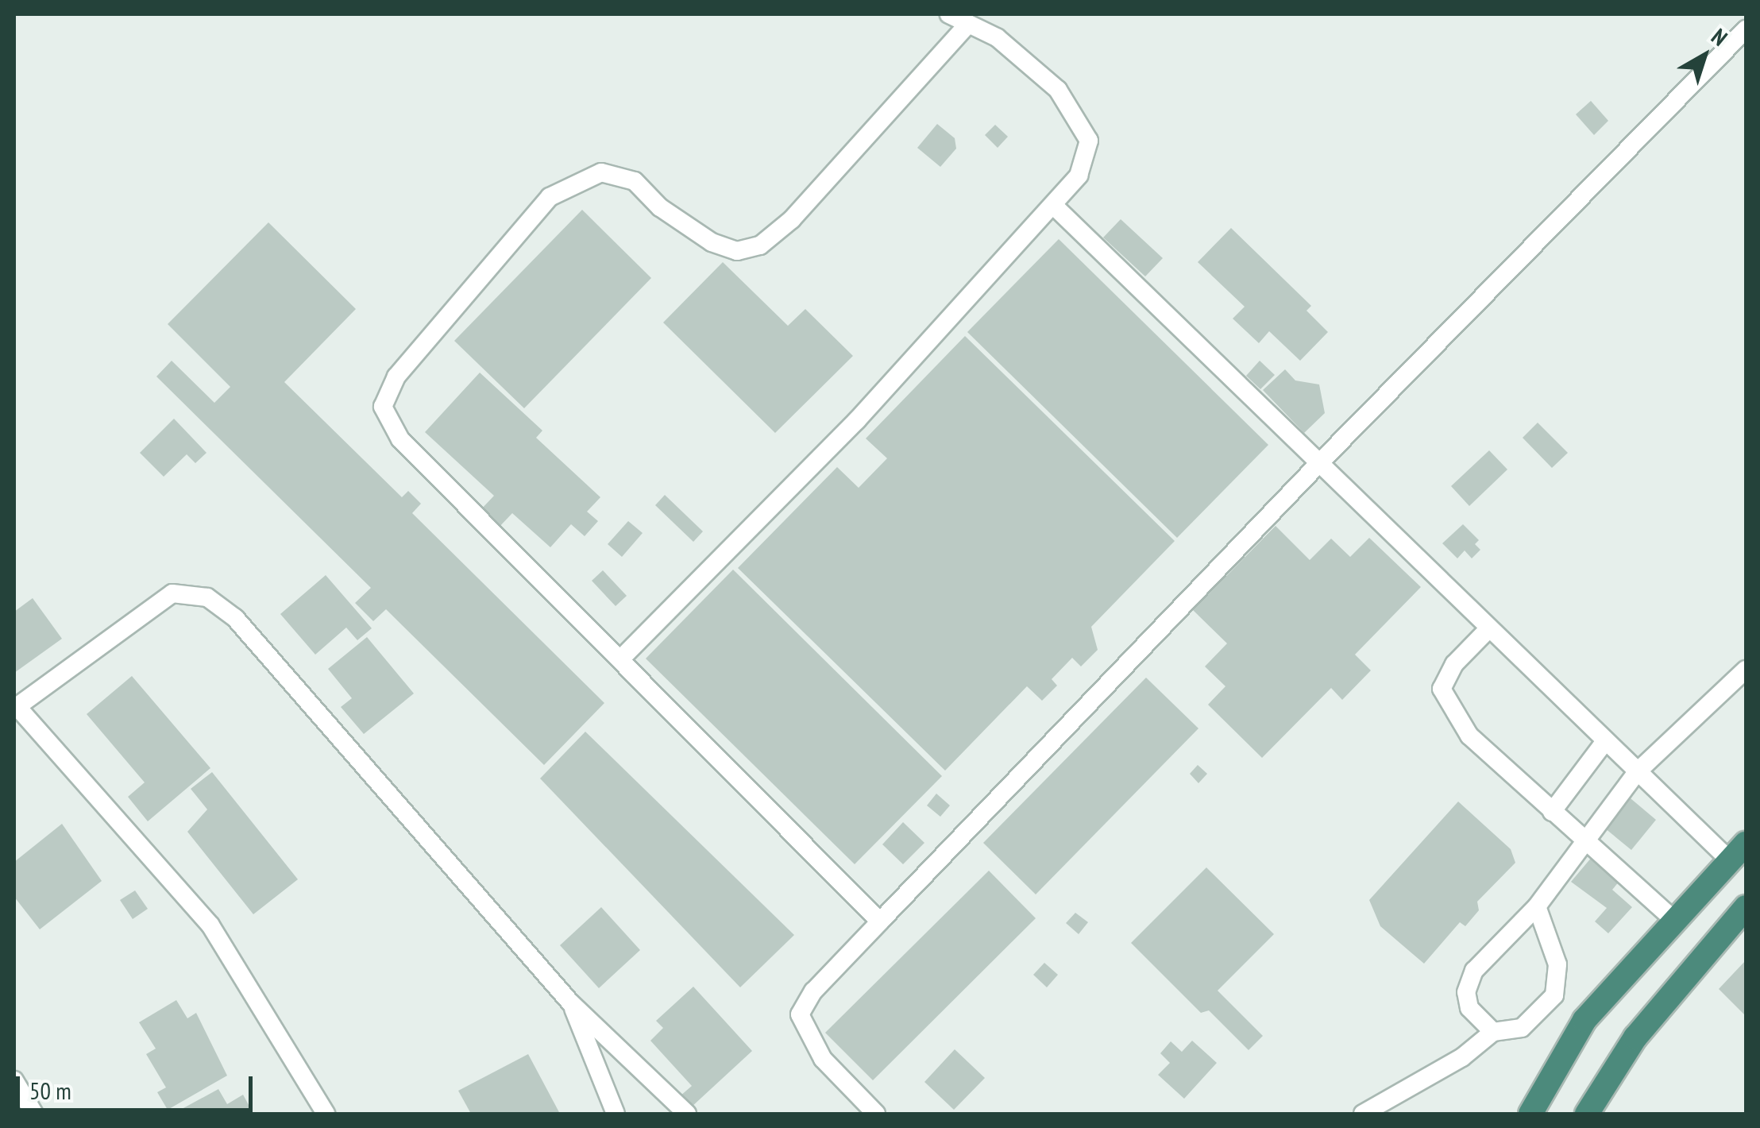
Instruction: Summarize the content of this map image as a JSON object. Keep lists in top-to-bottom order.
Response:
{
  "scale_bar": "50 m",
  "north": "top right"
}
